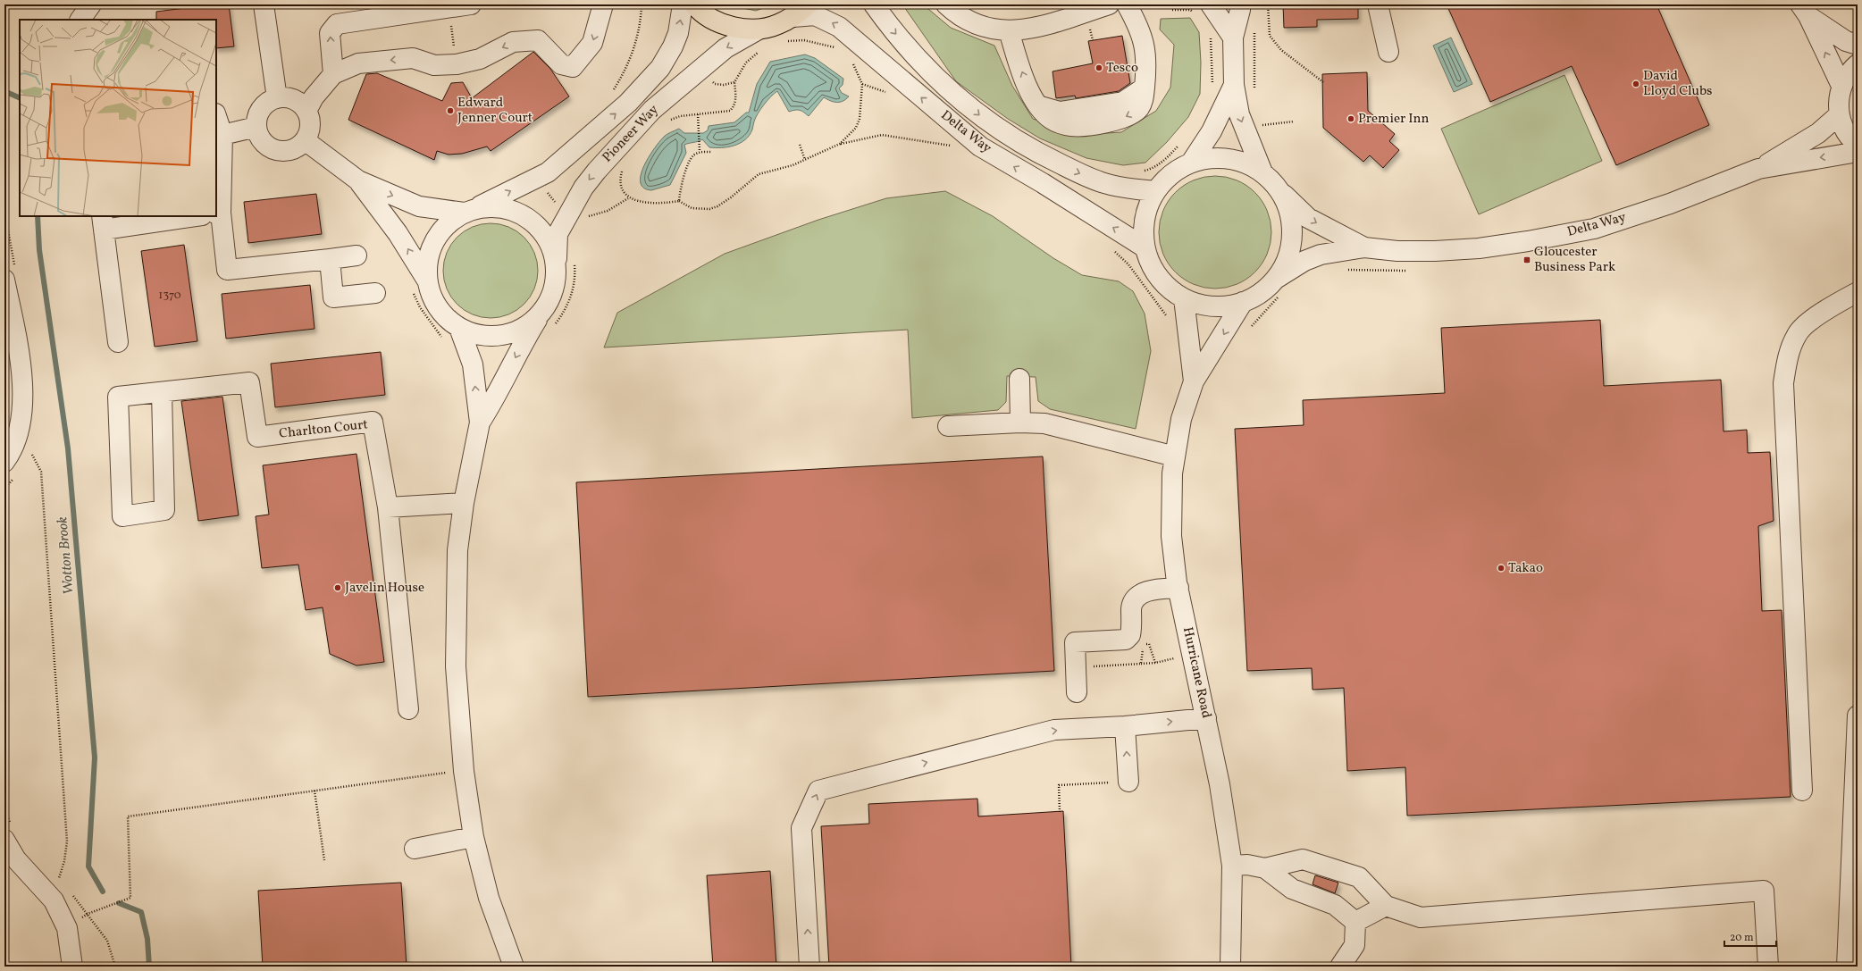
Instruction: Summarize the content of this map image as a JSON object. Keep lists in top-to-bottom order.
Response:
{
  "streets": {
    "street": [
      "Delta Way",
      "Pioneer Way",
      "Charlton Court",
      "Hurricane Road"
    ]
  },
  "water": ["Wotton Brook"],
  "places": {
    "other": [
      "Tesco",
      "David Lloyd Clubs",
      "Edward Jenner Court",
      "Premier Inn",
      "Takao",
      "Javelin House"
    ],
    "transit": ["Gloucester Business Park"]
  },
  "house_numbers": ["1370"],
  "scale_bar": "20 m"
}
